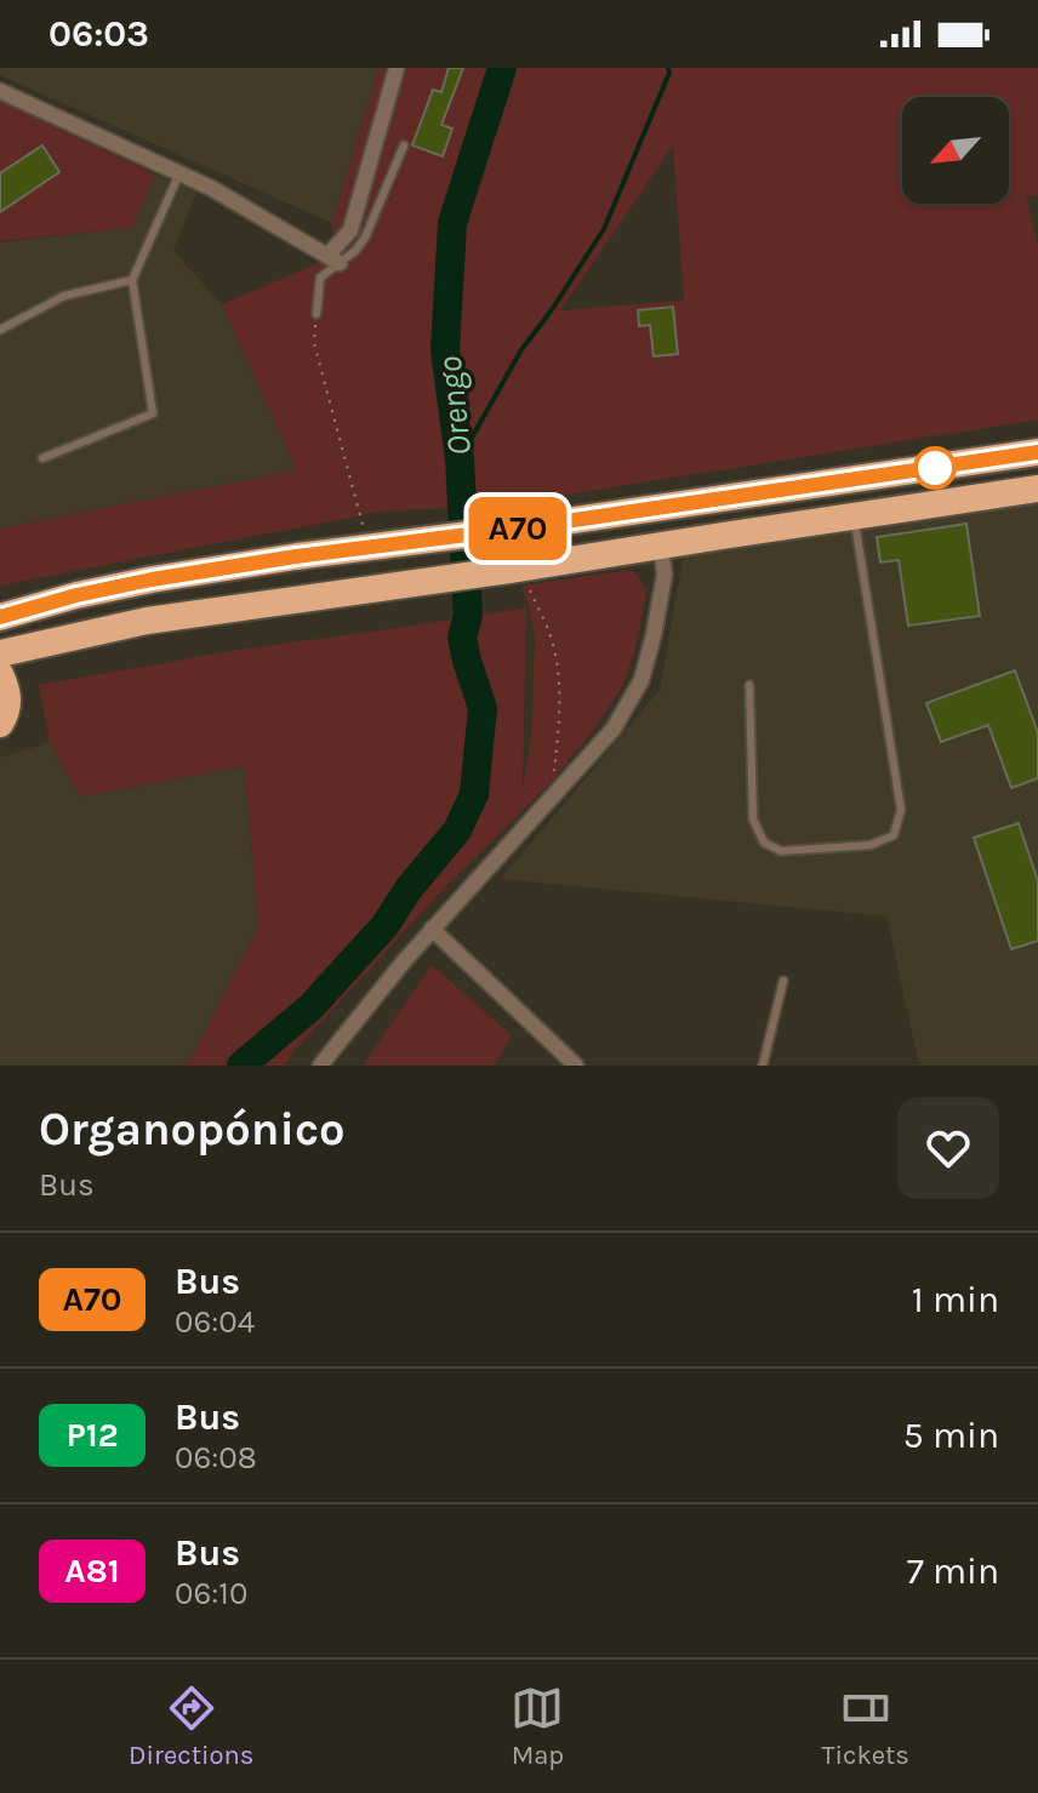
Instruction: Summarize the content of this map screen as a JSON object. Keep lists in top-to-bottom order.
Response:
{
  "water": ["Orengo"],
  "lines": ["bus line A70"],
  "north": "bottom left",
  "page": {
    "status": "06:03",
    "on_map": "A70",
    "heading": ["Organopónico", "Bus"],
    "list": [
      {
        "mark": "A70",
        "name": "Bus",
        "note": "06:04",
        "value": "1 min"
      },
      {
        "mark": "P12",
        "name": "Bus",
        "note": "06:08",
        "value": "5 min"
      },
      {
        "mark": "A81",
        "name": "Bus",
        "note": "06:10",
        "value": "7 min"
      }
    ],
    "tabs": ["Directions", "Map", "Tickets"]
  }
}
